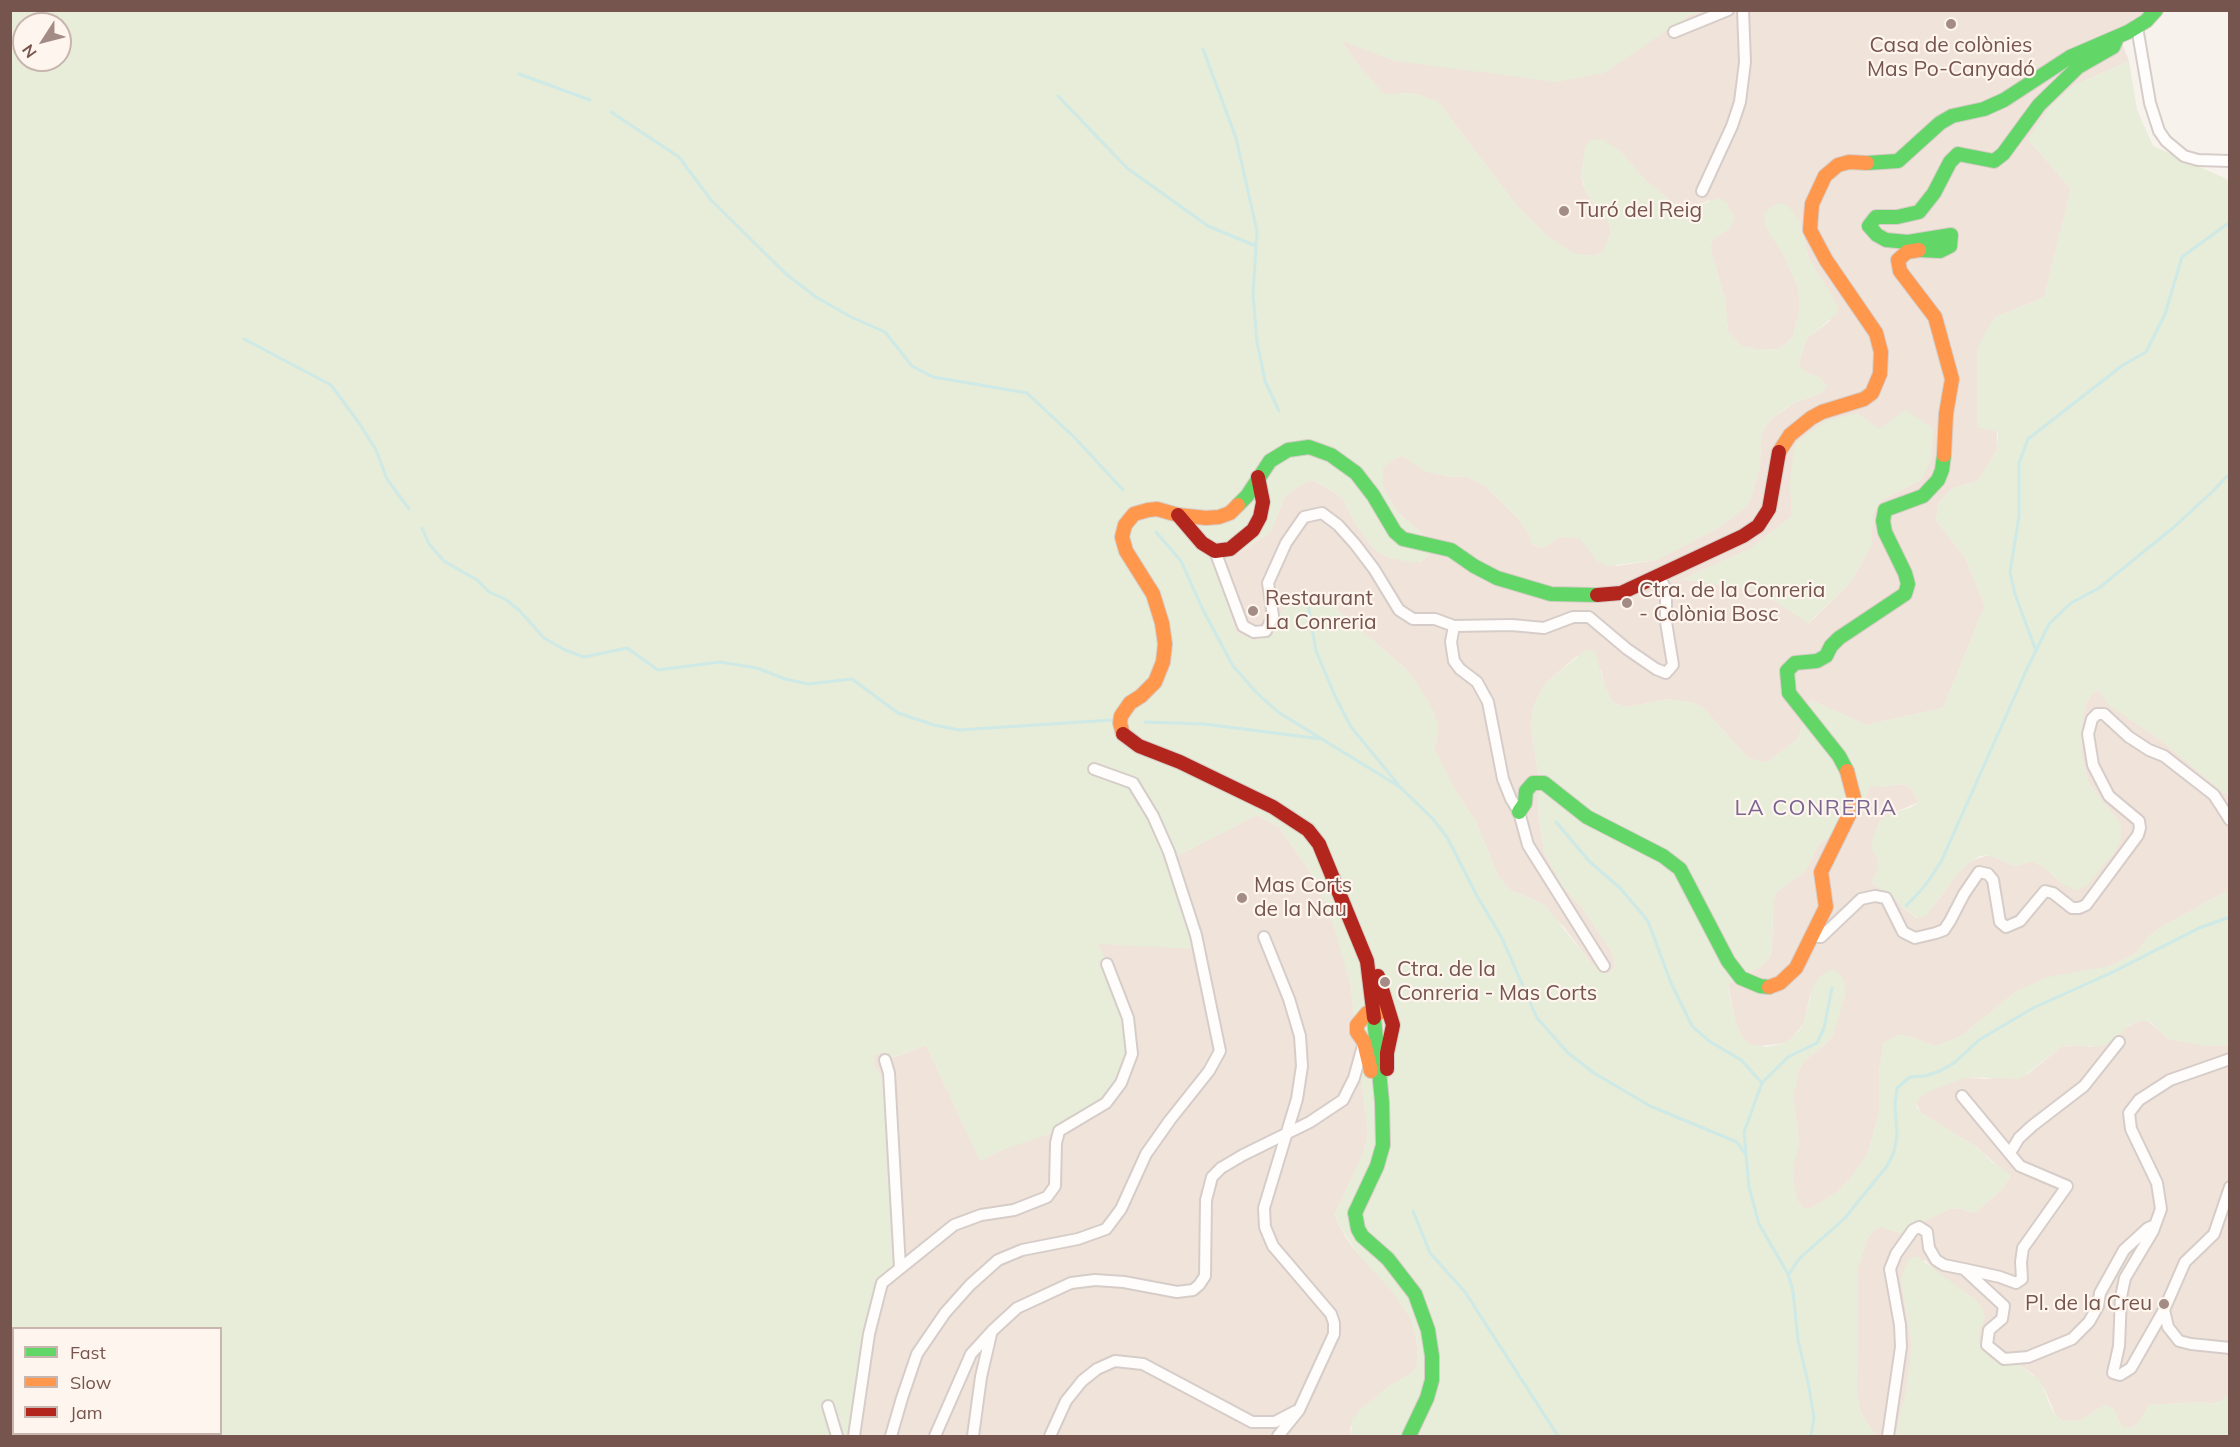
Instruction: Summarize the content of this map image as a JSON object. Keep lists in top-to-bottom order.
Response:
{
  "districts": ["LA CONRERIA"],
  "places": [
    "Casa de colònies Mas Po-Canyadó",
    "Turó del Reig",
    "Ctra. de la Conreria - Colònia Bosc",
    "Restaurant La Conreria",
    "Mas Corts de la Nau",
    "Ctra. de la Conreria - Mas Corts",
    "Pl. de la Creu"
  ],
  "legend": ["Fast", "Slow", "Jam"],
  "north": "bottom left"
}
